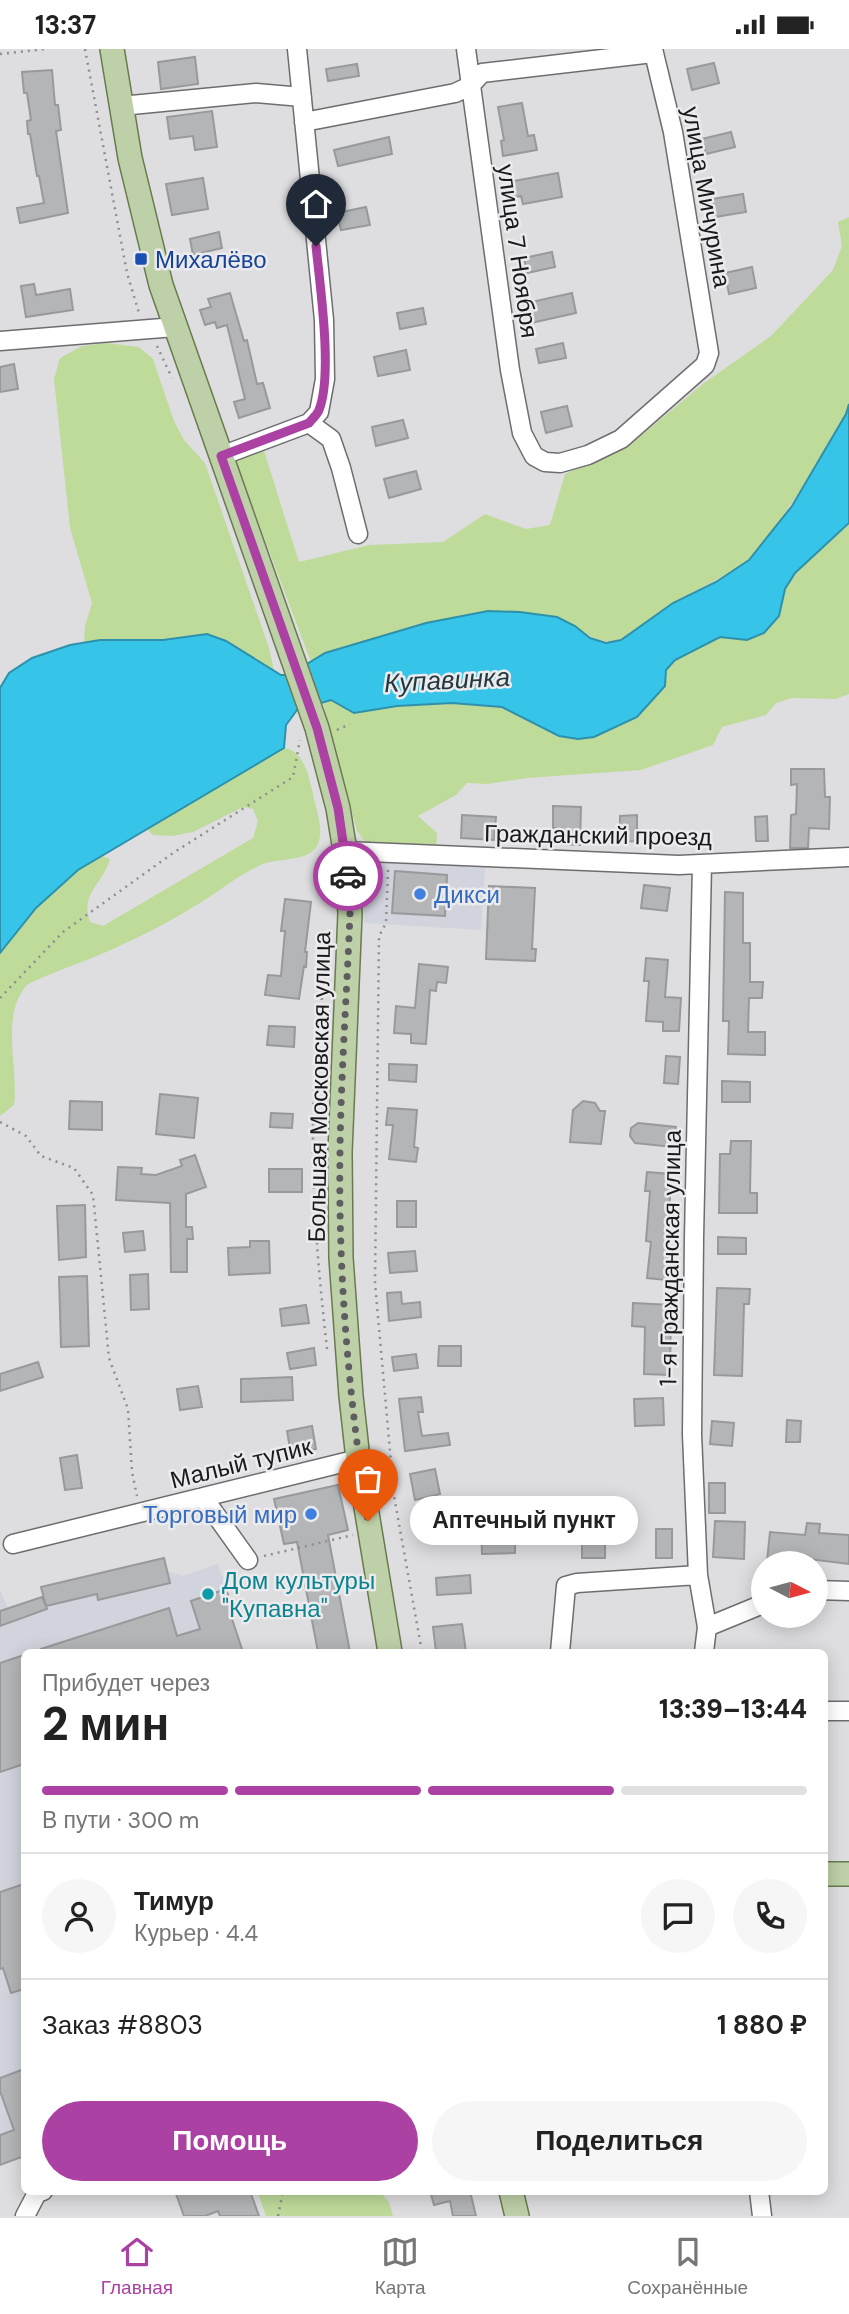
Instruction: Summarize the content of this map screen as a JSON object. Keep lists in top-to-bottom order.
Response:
{
  "streets": {
    "main road": ["Большая Московская улица"],
    "street": [
      "улица Мичурина",
      "улица 7 Ноября",
      "Гражданский проезд",
      "1-я Гражданская улица",
      "Малый тупик"
    ]
  },
  "crossings": [
    ["улица Мичурина", "улица 7 Ноября"],
    ["Гражданский проезд", "Большая Московская улица"],
    ["Гражданский проезд", "1-я Гражданская улица"],
    ["Большая Московская улица", "Малый тупик"]
  ],
  "water": ["Купавинка"],
  "places": {
    "transit": ["Михалёво"],
    "other": [
      "Дикси",
      "Торговый мир",
      "Аптечный пункт",
      "Дом культуры \"Купавна\""
    ]
  },
  "north": "right",
  "page": {
    "status": "13:37",
    "bubble": "Аптечный пункт",
    "heading": ["2 мин", "Прибудет через", "13:39–13:44"],
    "panel": [
      "Тимур",
      "Курьер · 4.4",
      "Заказ #8803",
      "1 880 ₽"
    ],
    "bar": "В пути · 300 m",
    "buttons": ["Помощь", "Поделиться"],
    "tabs": ["Главная", "Карта", "Сохранённые"]
  }
}
